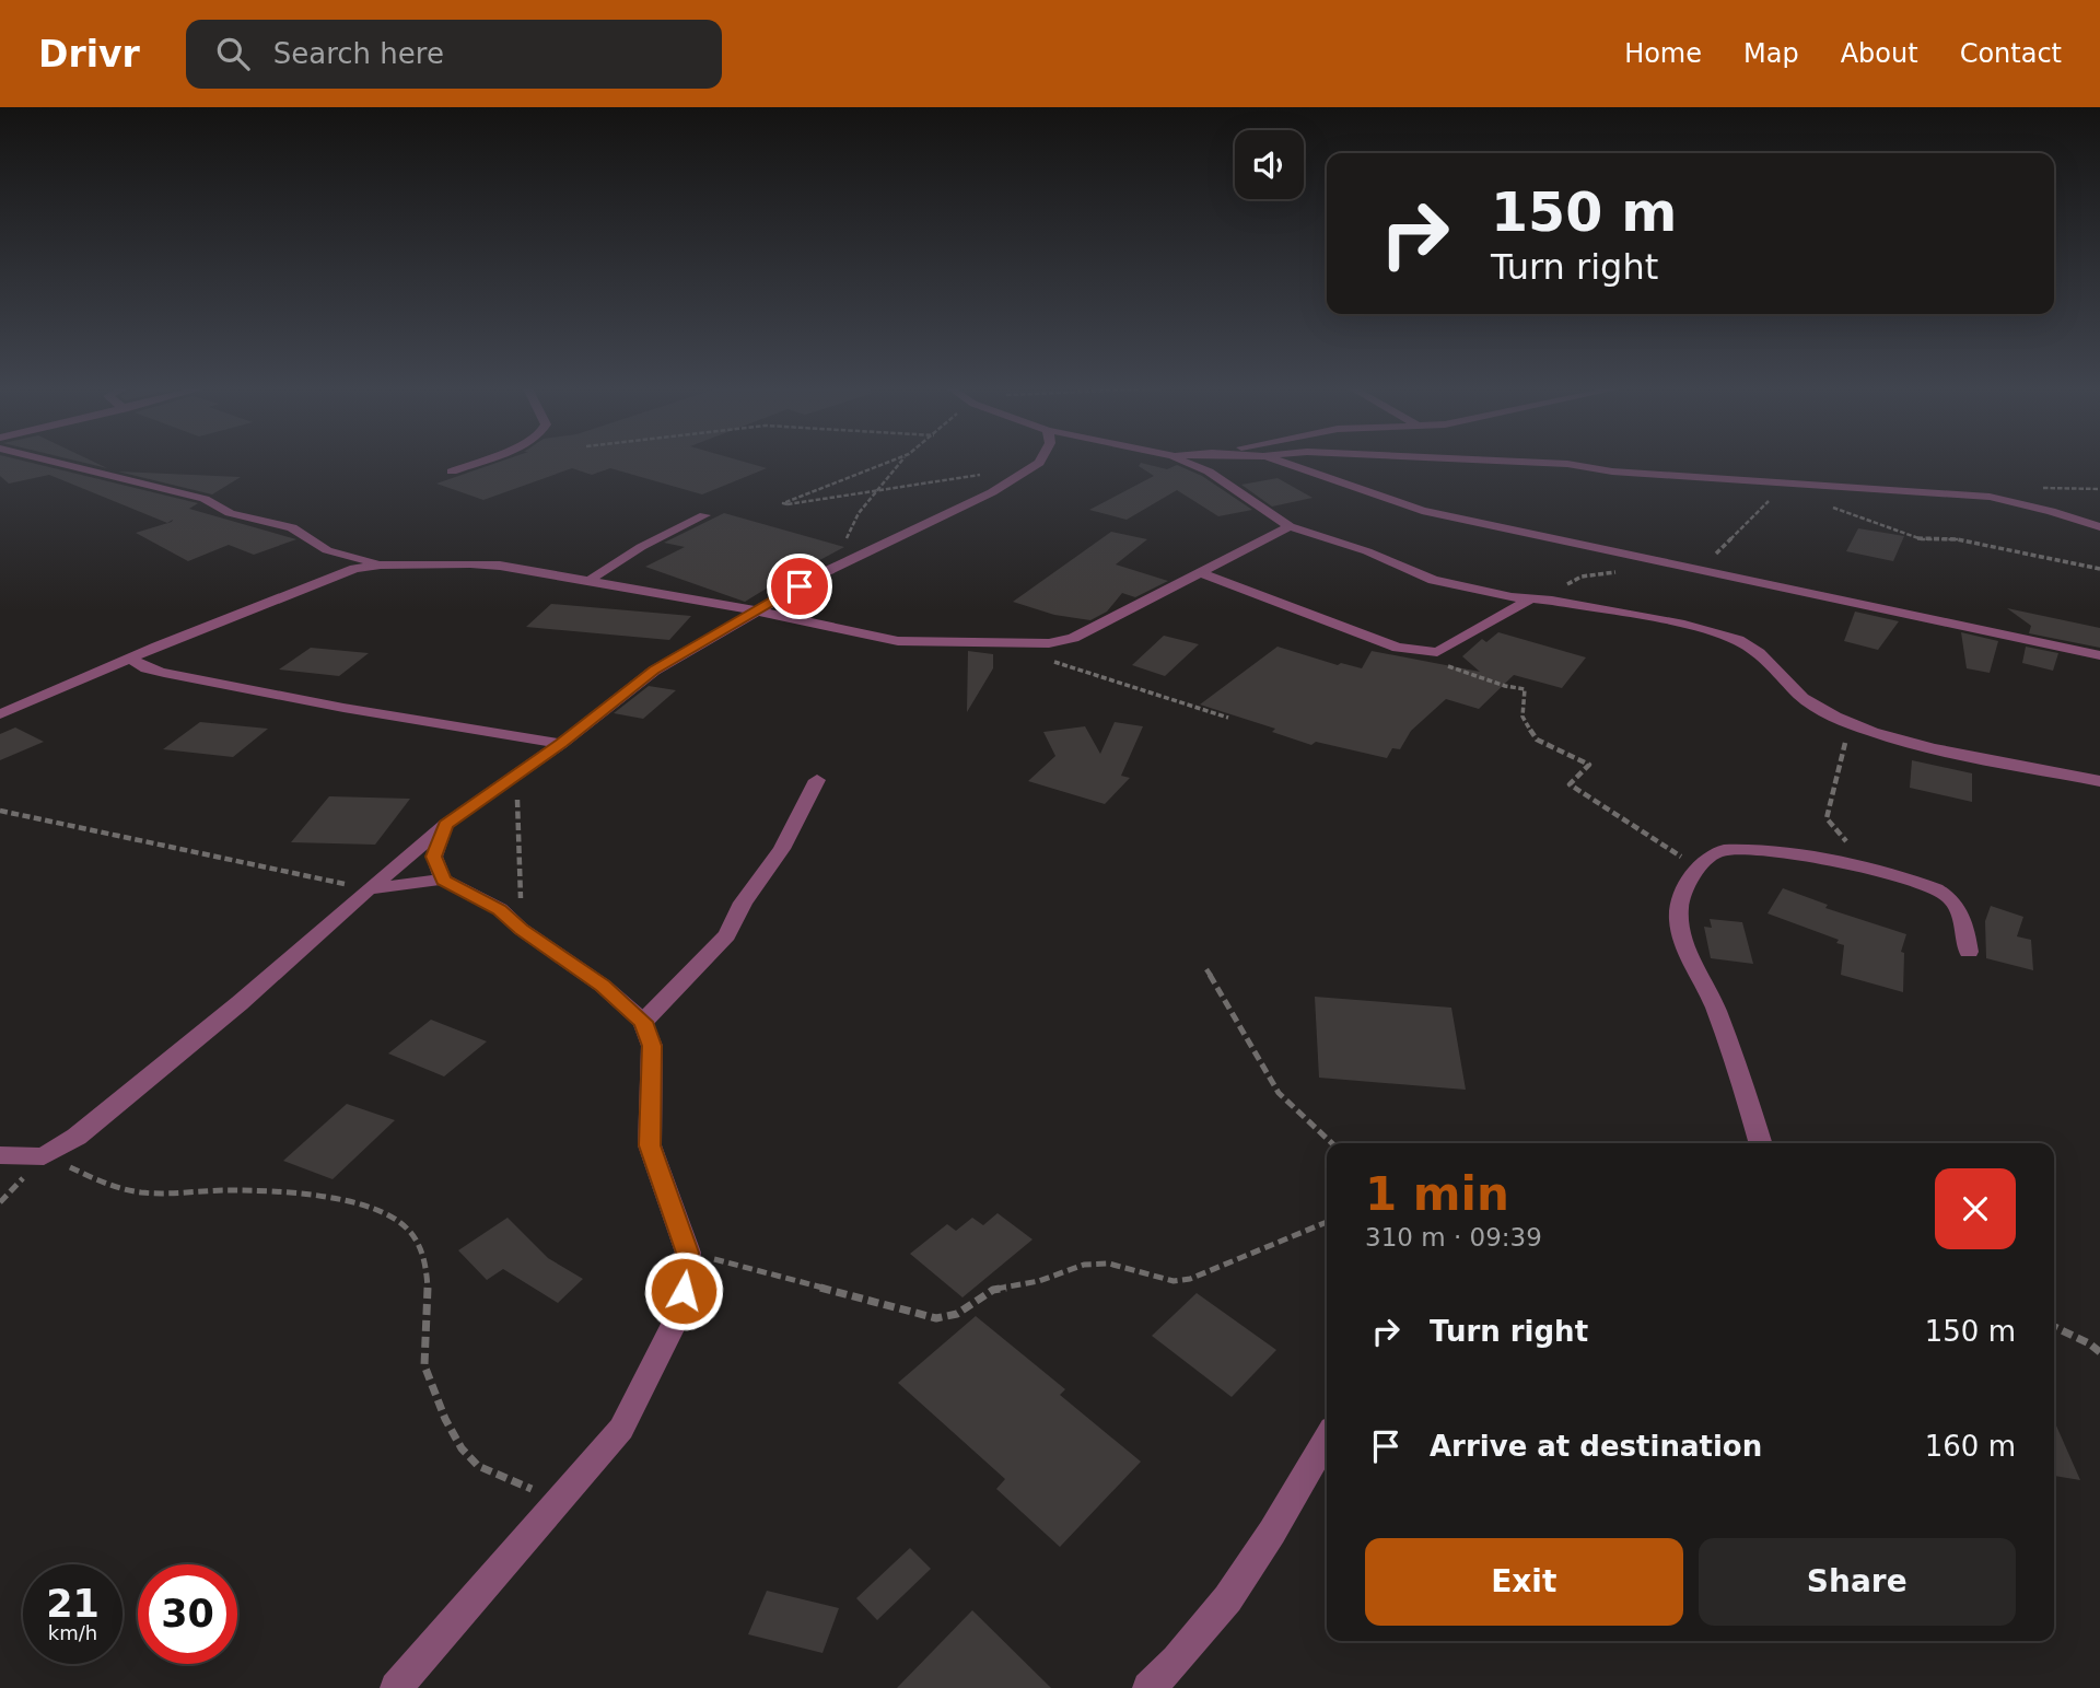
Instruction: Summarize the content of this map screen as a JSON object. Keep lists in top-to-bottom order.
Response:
{
  "page": {
    "header": "Drivr",
    "search": "Search here",
    "nav": [
      "Home",
      "Map",
      "About",
      "Contact"
    ],
    "turn": ["150 m", "Turn right"],
    "heading": ["1 min", "310 m · 09:39"],
    "list": [
      {
        "name": "Turn right",
        "value": "150 m"
      },
      {
        "name": "Arrive at destination",
        "value": "160 m"
      }
    ],
    "buttons": ["Exit", "Share"],
    "speed": "21 km/h",
    "limit": "30"
  }
}
